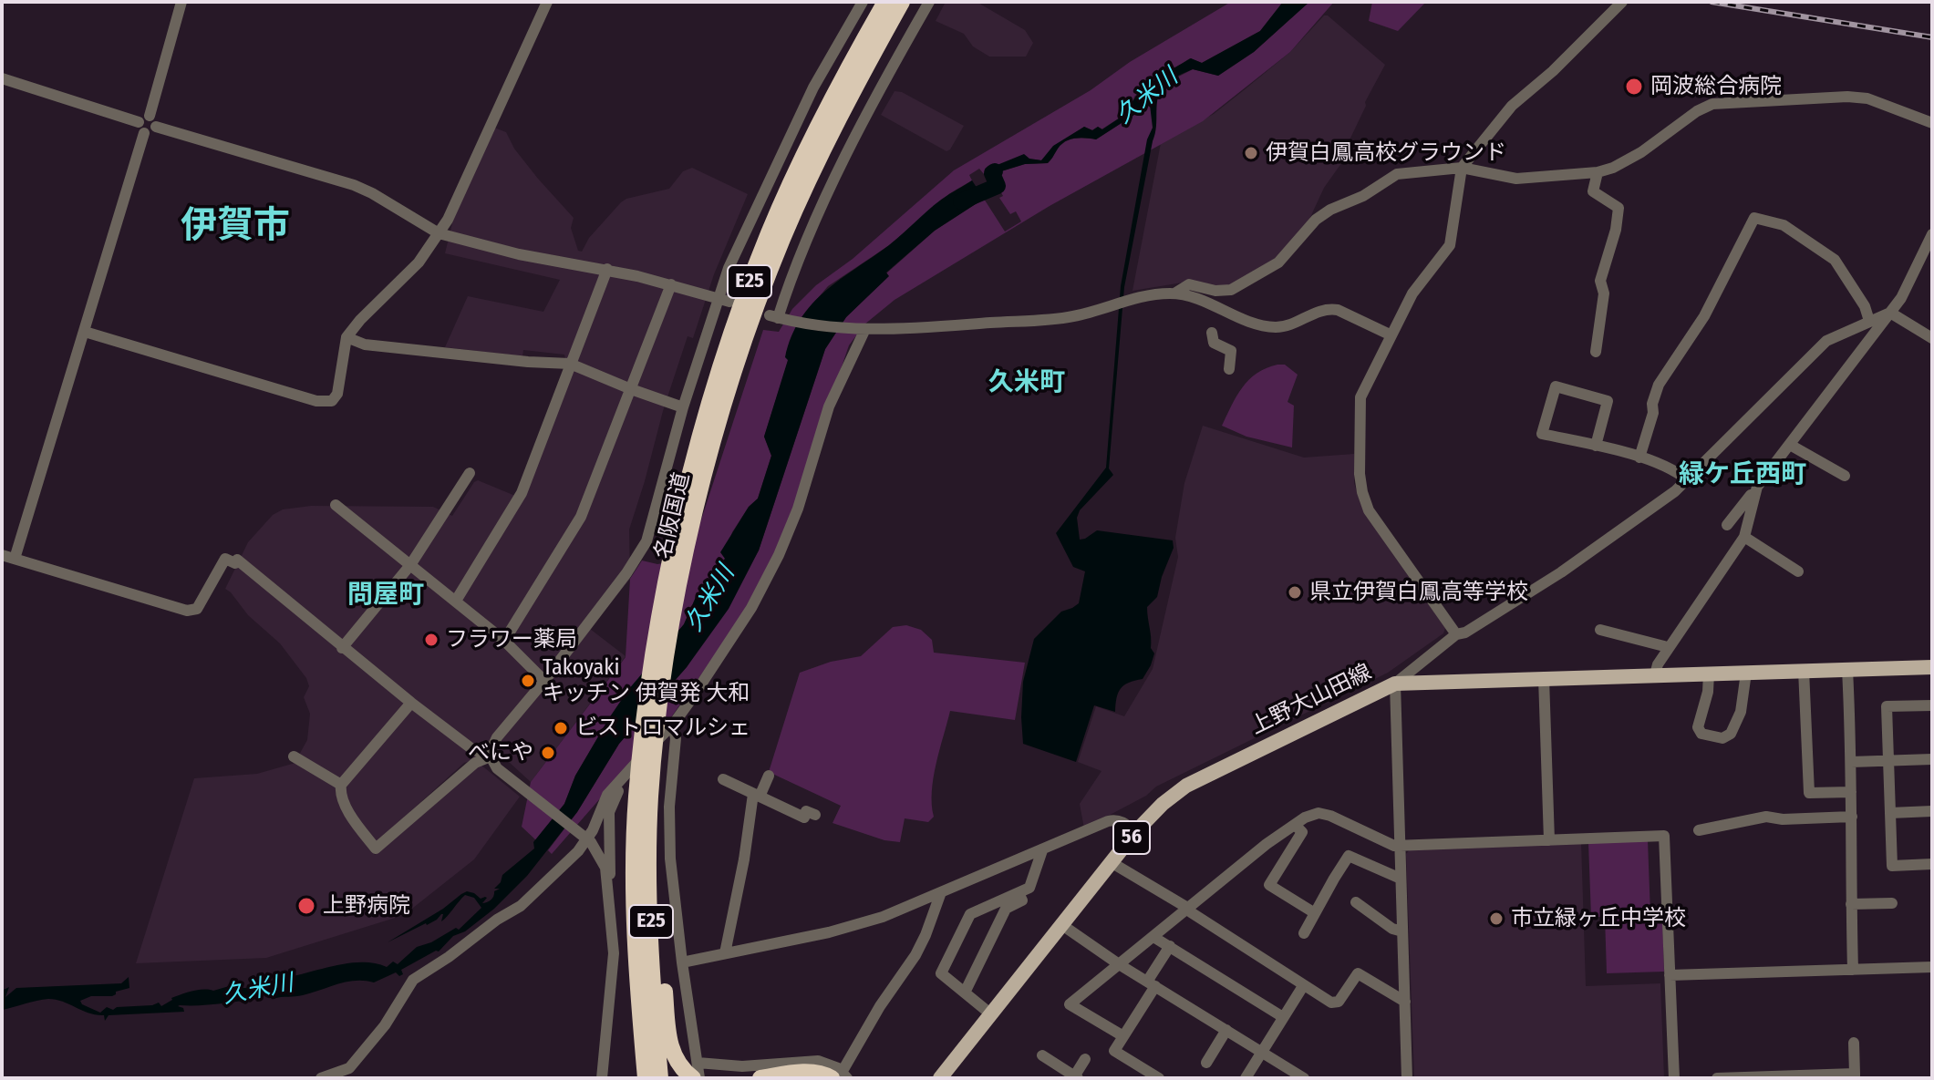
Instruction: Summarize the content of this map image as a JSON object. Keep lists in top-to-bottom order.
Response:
{
  "streets": {
    "highway": ["E25", "名阪国道"],
    "main road": ["上野大山田線", "56"]
  },
  "districts": [
    "伊賀市",
    "久米町",
    "緑ケ丘西町",
    "問屋町"
  ],
  "water": ["久米川"],
  "places": [
    "岡波総合病院",
    "伊賀白鳳高校グラウンド",
    "県立伊賀白鳳高等学校",
    "フラワー薬局",
    "Takoyaki キッチン 伊賀発 大和",
    "ビストロマルシェ",
    "べにや",
    "上野病院",
    "市立緑ヶ丘中学校"
  ]
}
